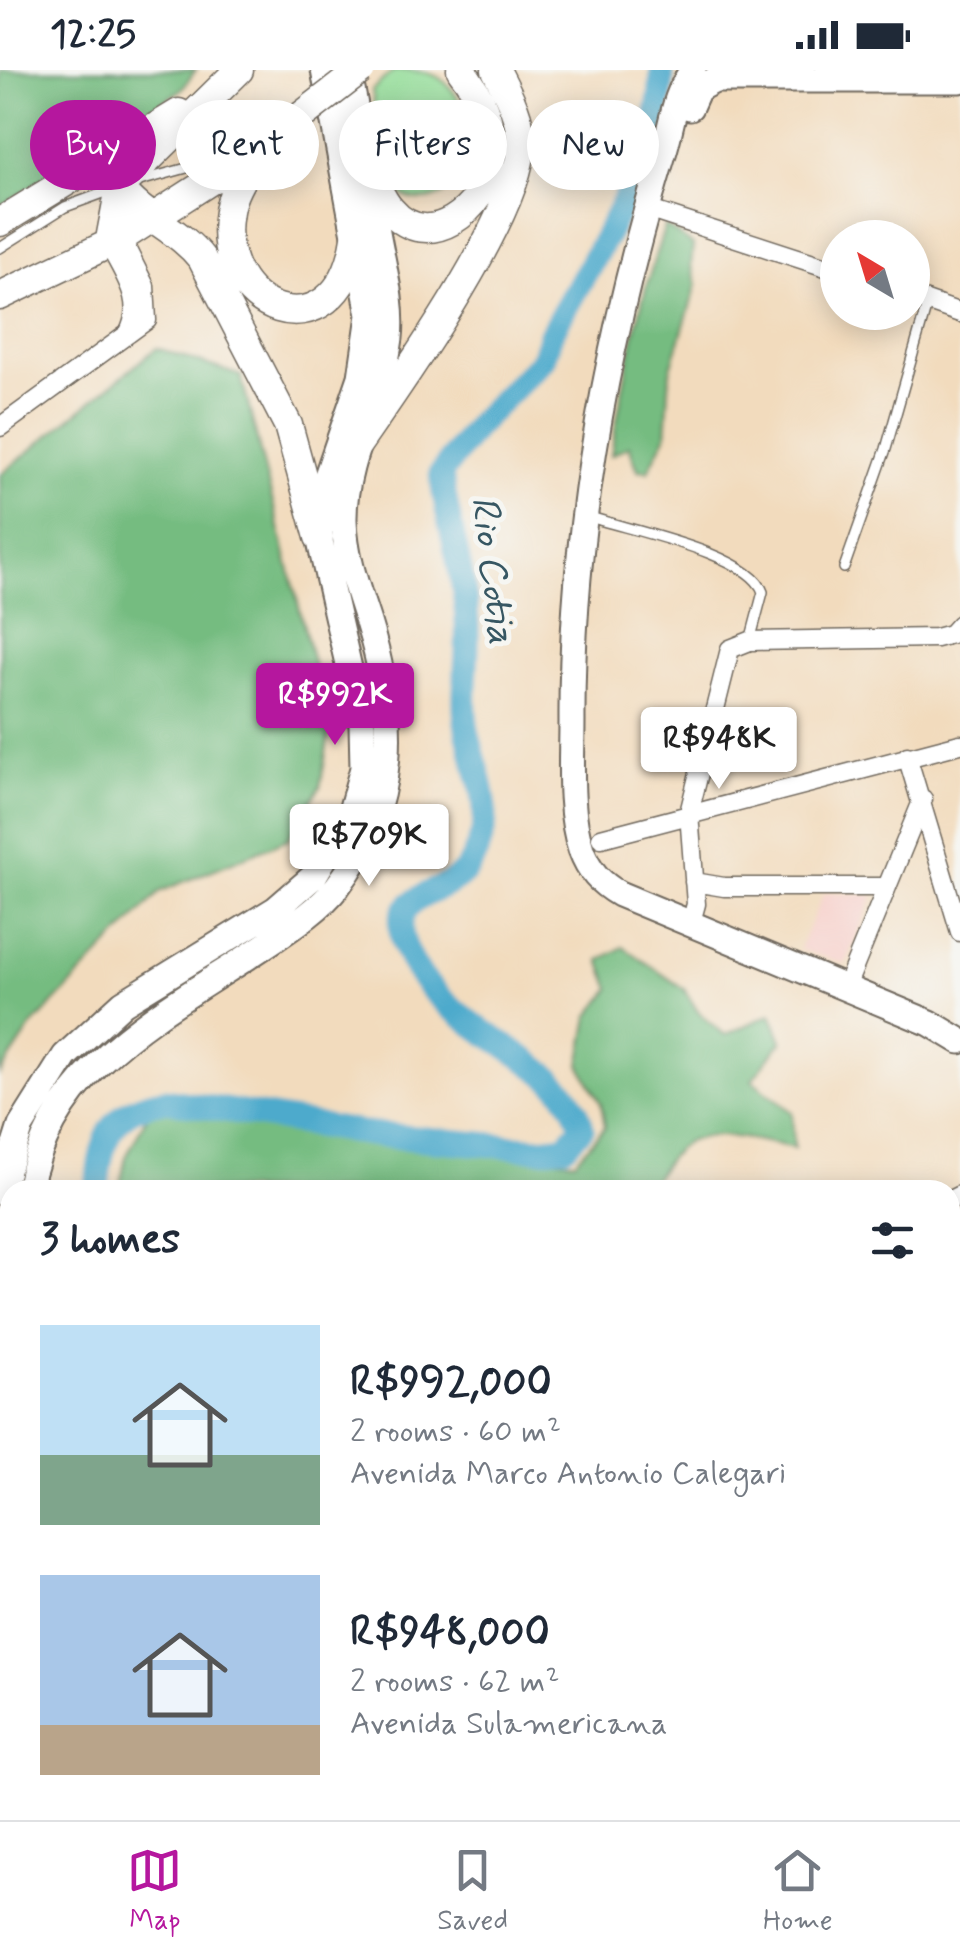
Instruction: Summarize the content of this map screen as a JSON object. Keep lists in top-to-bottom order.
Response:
{
  "water": ["Rio Cotia"],
  "north": "top left",
  "page": {
    "status": "12:25",
    "chip": [
      "Buy",
      "Rent",
      "Filters",
      "New"
    ],
    "price": ["R$992K", "R$948K", "R$709K"],
    "heading": "3 homes",
    "list": [
      {
        "name": "R$992,000",
        "note": "2 rooms · 60 m² · Avenida Marco Antonio Calegari"
      },
      {
        "name": "R$948,000",
        "note": "2 rooms · 62 m² · Avenida Sulamericana"
      }
    ],
    "tabs": ["Map", "Saved", "Home"]
  }
}
